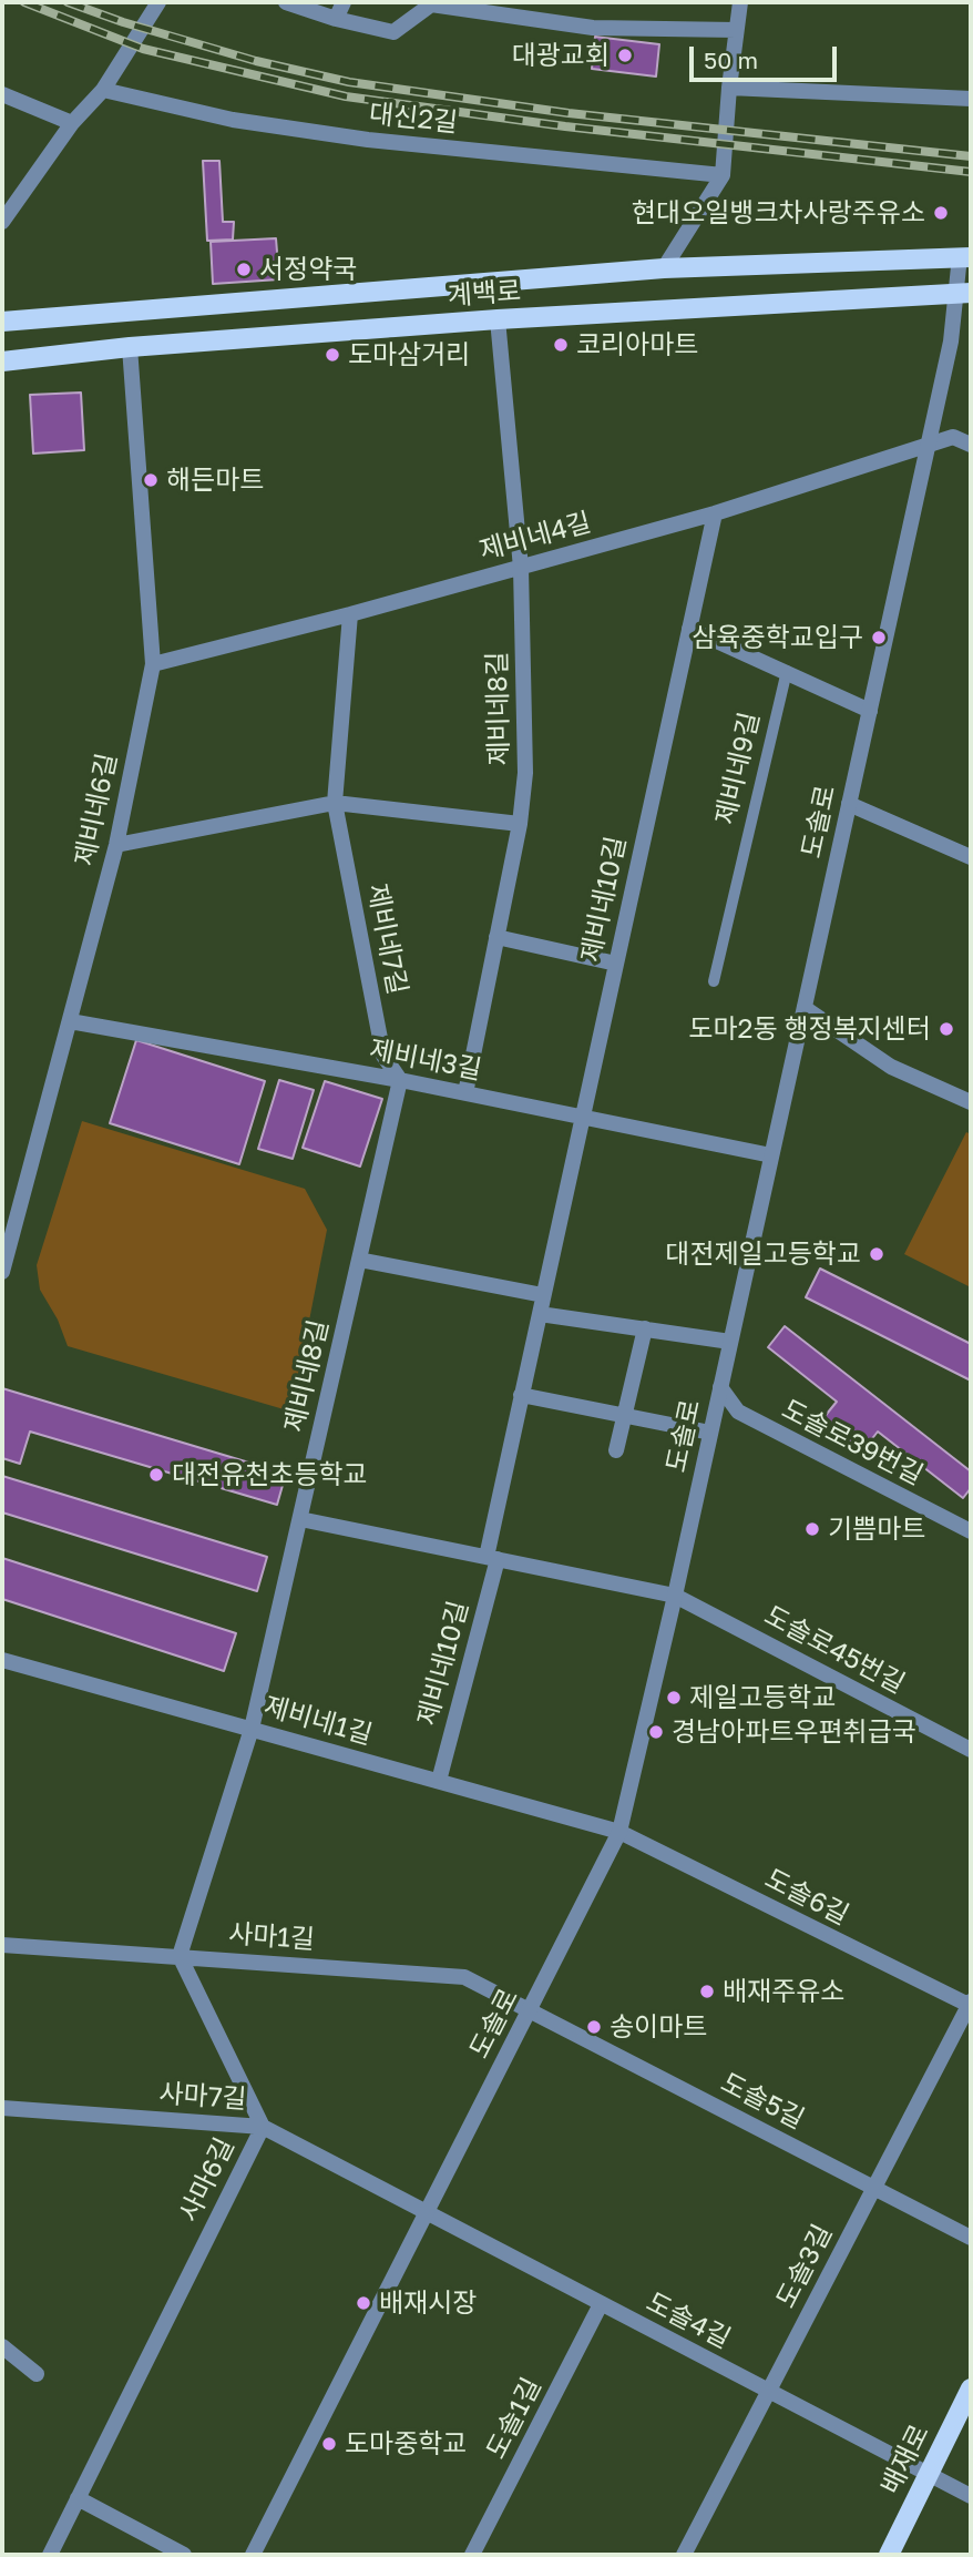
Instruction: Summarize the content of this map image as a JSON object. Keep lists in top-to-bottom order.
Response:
{
  "streets": {
    "main road": ["계백로", "배재로"],
    "street": [
      "대신2길",
      "제비네4길",
      "제비네8길",
      "제비네6길",
      "도솔로",
      "제비네10길",
      "제비네7길",
      "제비네3길",
      "도솔로39번길",
      "도솔로45번길",
      "제비네1길",
      "도솔6길",
      "사마1길",
      "사마7길",
      "도솔5길",
      "사마6길",
      "도솔3길",
      "도솔4길",
      "도솔1길"
    ],
    "lane": ["제비네9길"]
  },
  "crossings": [
    ["계백로", "제비네8길"],
    ["계백로", "제비네6길"],
    ["계백로", "도솔로"],
    ["제비네4길", "제비네8길"],
    ["제비네4길", "제비네6길"],
    ["제비네4길", "도솔로"],
    ["제비네4길", "제비네10길"],
    ["제비네4길", "제비네7길"],
    ["제비네8길", "제비네7길"],
    ["제비네8길", "제비네3길"],
    ["제비네8길", "제비네1길"],
    ["제비네6길", "제비네3길"],
    ["도솔로", "제비네3길"],
    ["도솔로", "도솔로39번길"],
    ["도솔로", "도솔로45번길"],
    ["도솔로", "제비네1길"],
    ["도솔로", "도솔6길"],
    ["도솔로", "사마1길"],
    ["도솔로", "사마7길"],
    ["도솔로", "도솔5길"],
    ["도솔로", "도솔4길"],
    ["제비네10길", "제비네3길"],
    ["제비네10길", "제비네1길"],
    ["제비네7길", "제비네3길"],
    ["제비네1길", "도솔6길"],
    ["도솔6길", "도솔3길"],
    ["사마1길", "도솔5길"],
    ["사마1길", "사마6길"],
    ["사마7길", "사마6길"],
    ["사마7길", "도솔4길"],
    ["도솔5길", "도솔3길"],
    ["도솔3길", "도솔4길"],
    ["도솔4길", "도솔1길"],
    ["도솔4길", "배재로"]
  ],
  "places": [
    "대광교회",
    "현대오일뱅크차사랑주유소",
    "서정약국",
    "코리아마트",
    "도마삼거리",
    "해든마트",
    "삼육중학교입구",
    "도마2동 행정복지센터",
    "대전제일고등학교",
    "대전유천초등학교",
    "기쁨마트",
    "제일고등학교",
    "경남아파트우편취급국",
    "배재주유소",
    "송이마트",
    "배재시장",
    "도마중학교"
  ],
  "scale_bar": "50 m"
}
